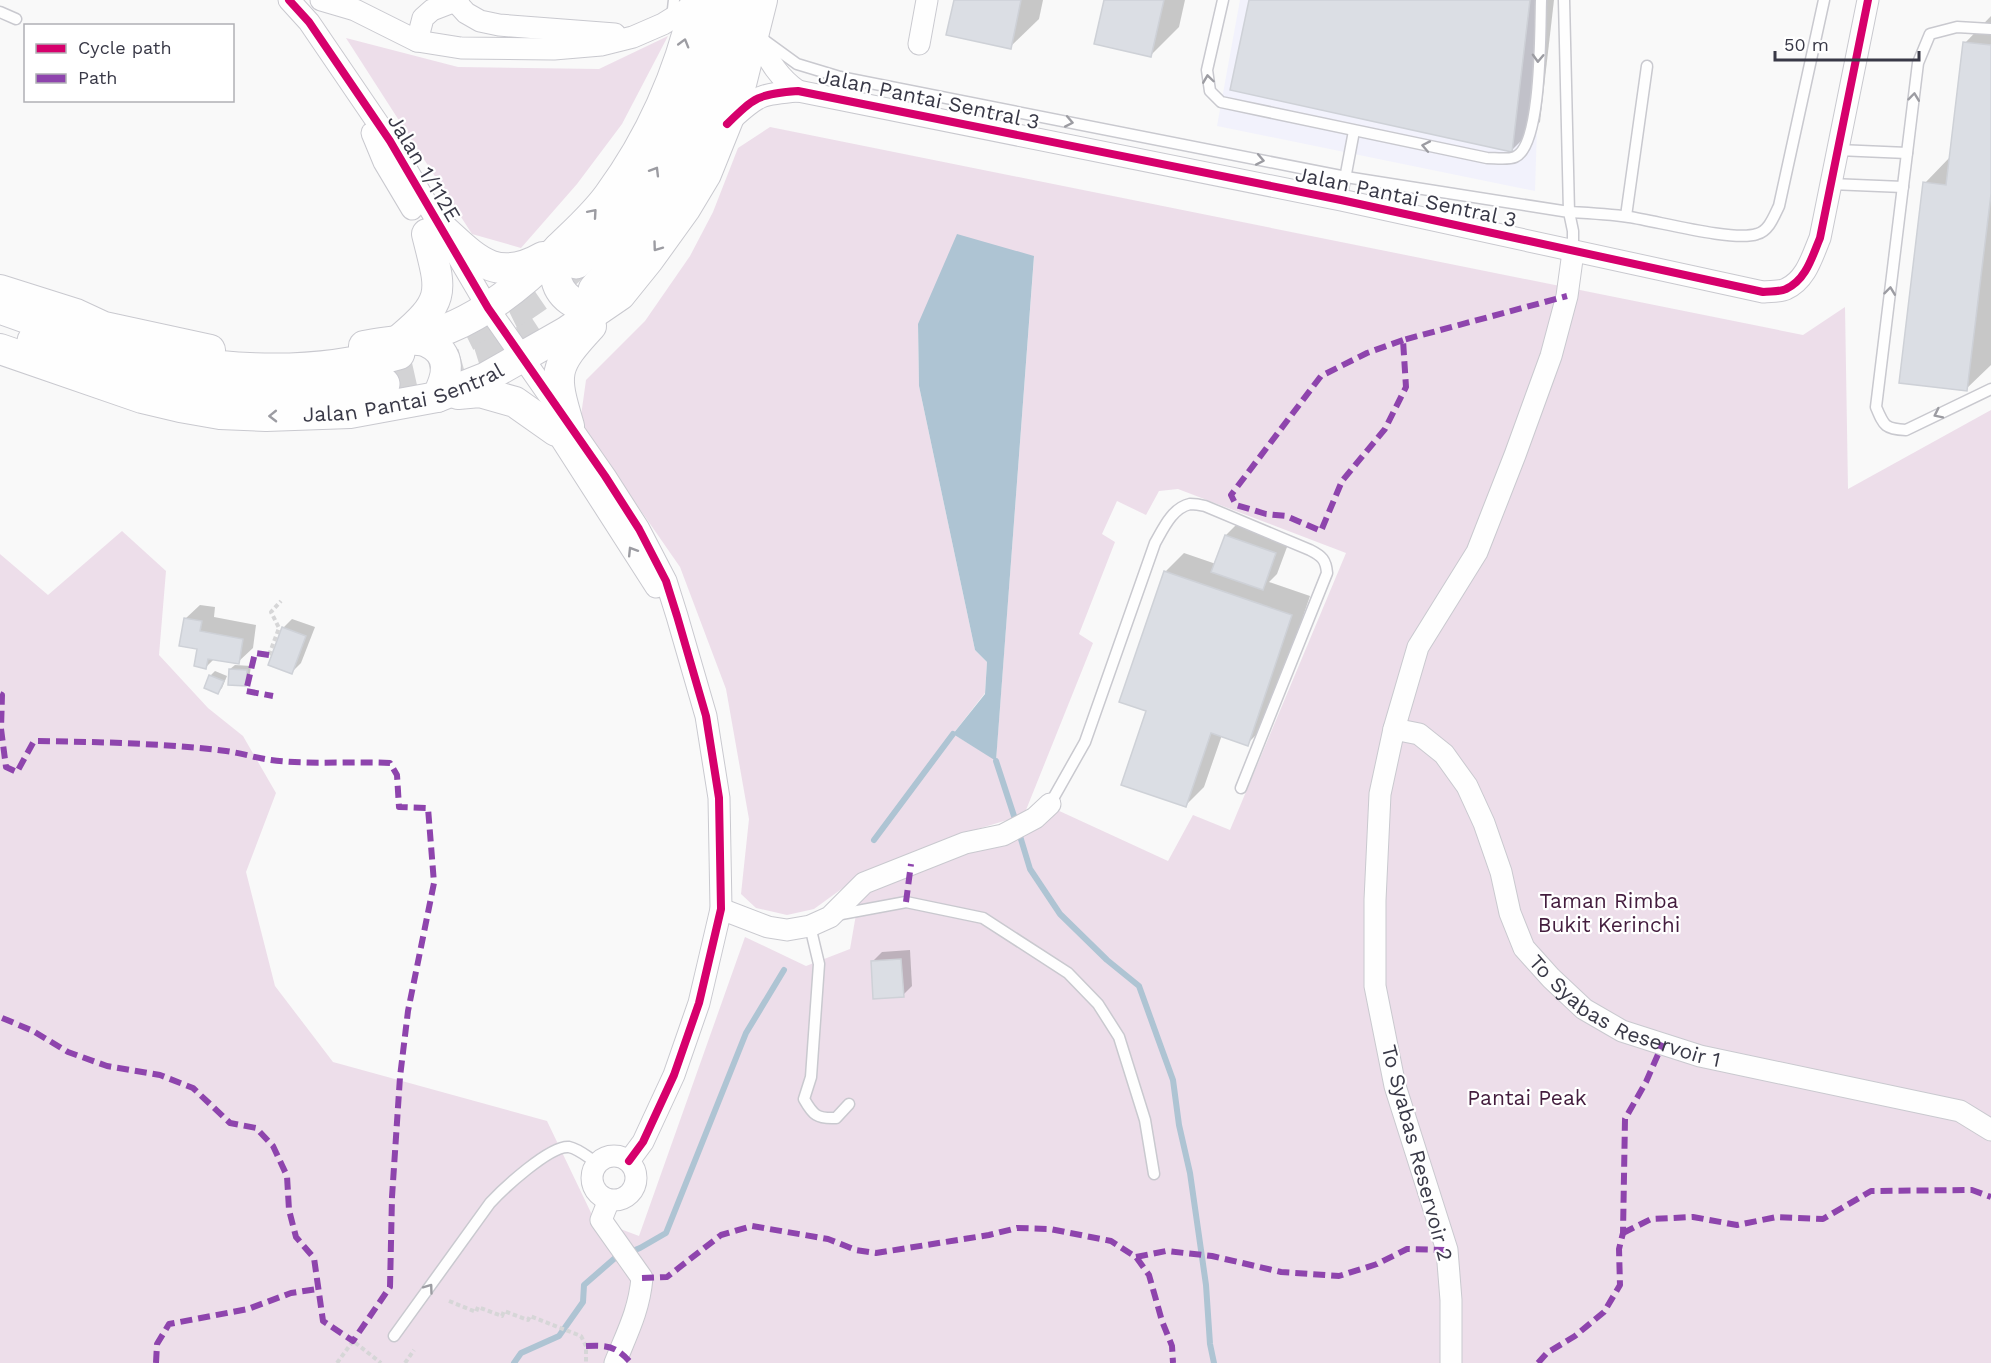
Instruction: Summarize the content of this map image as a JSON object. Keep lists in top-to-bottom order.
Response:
{
  "streets": {
    "main road": ["Jalan Pantai Sentral"],
    "street": [
      "Jalan Pantai Sentral 3",
      "Jalan 1/112E",
      "To Syabas Reservoir 1",
      "To Syabas Reservoir 2"
    ]
  },
  "crossings": [
    ["Jalan Pantai Sentral 3", "Jalan Pantai Sentral"],
    ["Jalan Pantai Sentral 3", "To Syabas Reservoir 2"],
    ["Jalan 1/112E", "Jalan Pantai Sentral"],
    ["To Syabas Reservoir 1", "To Syabas Reservoir 2"]
  ],
  "parks": ["Taman Rimba Bukit Kerinchi", "Pantai Peak"],
  "legend": ["Cycle path", "Path"],
  "scale_bar": "50 m"
}
